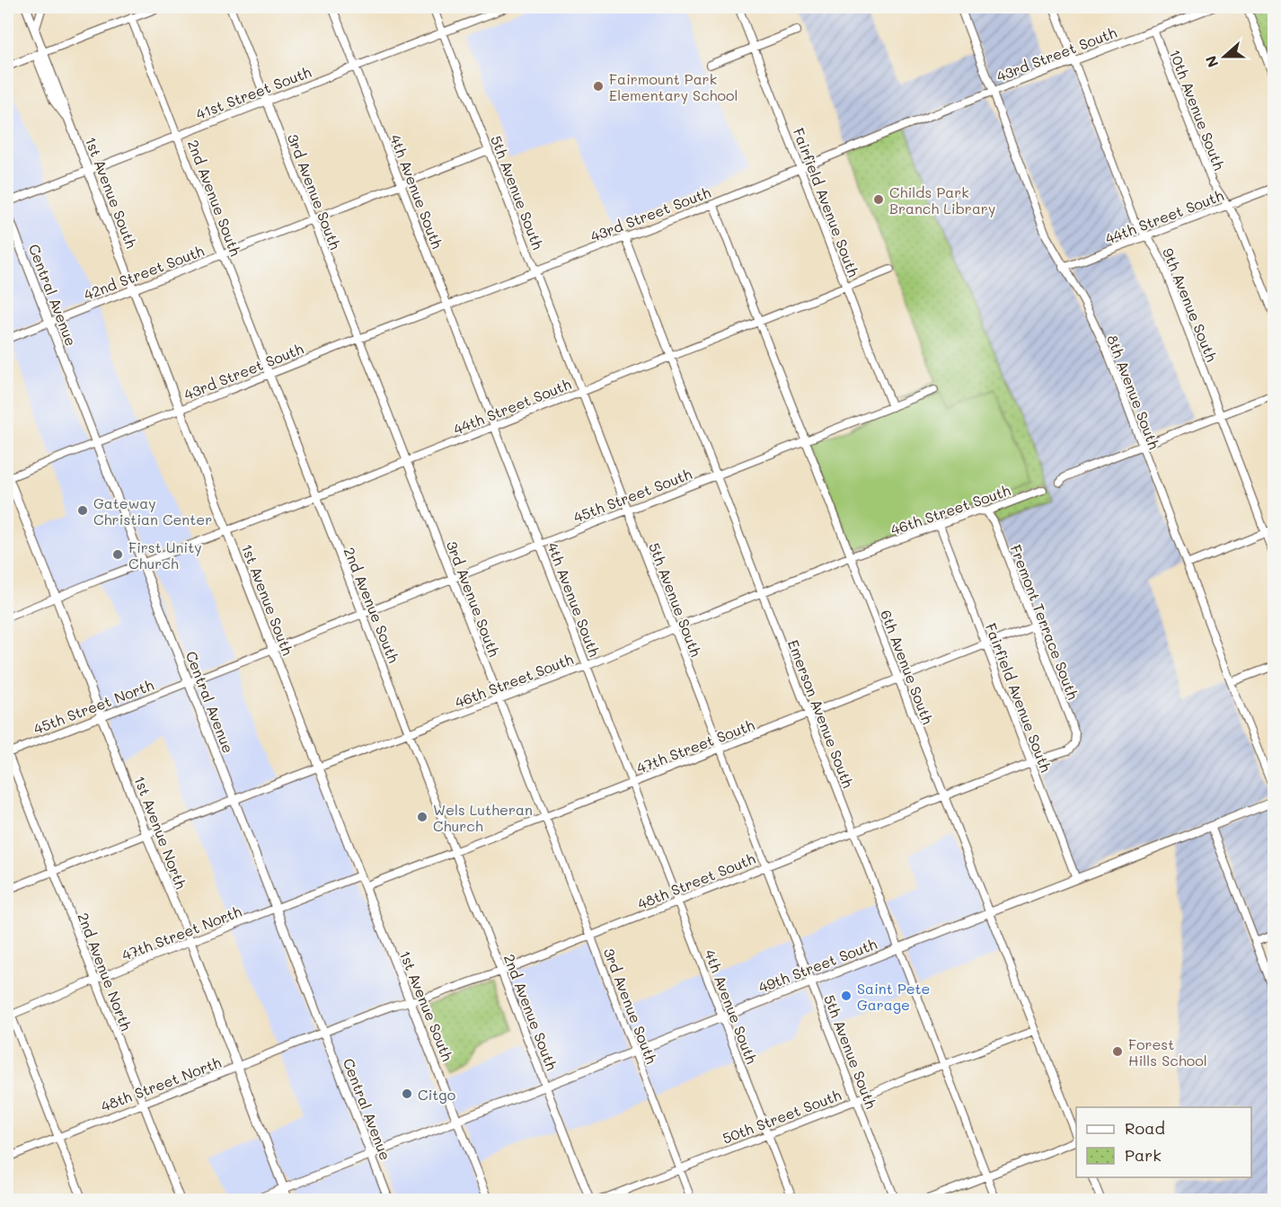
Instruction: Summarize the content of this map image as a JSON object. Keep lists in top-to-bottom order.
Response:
{
  "streets": {
    "main road": [
      "1st Avenue South",
      "Central Avenue",
      "1st Avenue North",
      "49th Street South"
    ],
    "street": [
      "43rd Street South",
      "41st Street South",
      "10th Avenue South",
      "3rd Avenue South",
      "4th Avenue South",
      "5th Avenue South",
      "2nd Avenue South",
      "Fairfield Avenue South",
      "44th Street South",
      "42nd Street South",
      "9th Avenue South",
      "8th Avenue South",
      "45th Street South",
      "46th Street South",
      "Fremont Terrace South",
      "6th Avenue South",
      "45th Street North",
      "Emerson Avenue South",
      "47th Street South",
      "48th Street South",
      "47th Street North",
      "2nd Avenue North",
      "48th Street North",
      "50th Street South"
    ]
  },
  "crossings": [
    ["43rd Street South", "10th Avenue South"],
    ["43rd Street South", "3rd Avenue South"],
    ["43rd Street South", "4th Avenue South"],
    ["43rd Street South", "1st Avenue South"],
    ["43rd Street South", "5th Avenue South"],
    ["43rd Street South", "2nd Avenue South"],
    ["43rd Street South", "Fairfield Avenue South"],
    ["43rd Street South", "Central Avenue"],
    ["43rd Street South", "9th Avenue South"],
    ["43rd Street South", "8th Avenue South"],
    ["43rd Street South", "6th Avenue South"],
    ["43rd Street South", "Emerson Avenue South"],
    ["43rd Street South", "1st Avenue North"],
    ["41st Street South", "3rd Avenue South"],
    ["41st Street South", "4th Avenue South"],
    ["41st Street South", "1st Avenue South"],
    ["41st Street South", "5th Avenue South"],
    ["41st Street South", "2nd Avenue South"],
    ["10th Avenue South", "44th Street South"],
    ["3rd Avenue South", "44th Street South"],
    ["3rd Avenue South", "42nd Street South"],
    ["3rd Avenue South", "45th Street South"],
    ["3rd Avenue South", "46th Street South"],
    ["3rd Avenue South", "47th Street South"],
    ["3rd Avenue South", "48th Street South"],
    ["3rd Avenue South", "49th Street South"],
    ["3rd Avenue South", "50th Street South"],
    ["4th Avenue South", "44th Street South"],
    ["4th Avenue South", "42nd Street South"],
    ["4th Avenue South", "45th Street South"],
    ["4th Avenue South", "46th Street South"],
    ["4th Avenue South", "47th Street South"],
    ["4th Avenue South", "48th Street South"],
    ["4th Avenue South", "49th Street South"],
    ["4th Avenue South", "50th Street South"],
    ["1st Avenue South", "44th Street South"],
    ["1st Avenue South", "42nd Street South"],
    ["1st Avenue South", "45th Street South"],
    ["1st Avenue South", "46th Street South"],
    ["1st Avenue South", "47th Street South"],
    ["1st Avenue South", "48th Street South"],
    ["1st Avenue South", "49th Street South"],
    ["5th Avenue South", "44th Street South"],
    ["5th Avenue South", "42nd Street South"],
    ["5th Avenue South", "45th Street South"],
    ["5th Avenue South", "46th Street South"],
    ["5th Avenue South", "47th Street South"],
    ["5th Avenue South", "48th Street South"],
    ["5th Avenue South", "49th Street South"],
    ["5th Avenue South", "50th Street South"],
    ["2nd Avenue South", "44th Street South"],
    ["2nd Avenue South", "42nd Street South"],
    ["2nd Avenue South", "45th Street South"],
    ["2nd Avenue South", "46th Street South"],
    ["2nd Avenue South", "47th Street South"],
    ["2nd Avenue South", "48th Street South"],
    ["2nd Avenue South", "49th Street South"],
    ["Fairfield Avenue South", "44th Street South"],
    ["Fairfield Avenue South", "45th Street South"],
    ["Fairfield Avenue South", "46th Street South"],
    ["Fairfield Avenue South", "47th Street South"],
    ["Fairfield Avenue South", "48th Street South"],
    ["Fairfield Avenue South", "49th Street South"],
    ["44th Street South", "Central Avenue"],
    ["44th Street South", "9th Avenue South"],
    ["44th Street South", "8th Avenue South"],
    ["44th Street South", "6th Avenue South"],
    ["44th Street South", "Emerson Avenue South"],
    ["44th Street South", "1st Avenue North"],
    ["42nd Street South", "Central Avenue"],
    ["Central Avenue", "45th Street South"],
    ["Central Avenue", "46th Street South"],
    ["Central Avenue", "45th Street North"],
    ["Central Avenue", "48th Street South"],
    ["Central Avenue", "47th Street North"],
    ["Central Avenue", "49th Street South"],
    ["Central Avenue", "48th Street North"],
    ["45th Street South", "6th Avenue South"],
    ["45th Street South", "45th Street North"],
    ["45th Street South", "Emerson Avenue South"],
    ["46th Street South", "Fremont Terrace South"],
    ["46th Street South", "6th Avenue South"],
    ["46th Street South", "Emerson Avenue South"],
    ["46th Street South", "1st Avenue North"],
    ["46th Street South", "2nd Avenue North"],
    ["Fremont Terrace South", "47th Street South"],
    ["Fremont Terrace South", "48th Street South"],
    ["6th Avenue South", "47th Street South"],
    ["6th Avenue South", "48th Street South"],
    ["6th Avenue South", "49th Street South"],
    ["6th Avenue South", "50th Street South"],
    ["45th Street North", "1st Avenue North"],
    ["45th Street North", "2nd Avenue North"],
    ["Emerson Avenue South", "47th Street South"],
    ["Emerson Avenue South", "48th Street South"],
    ["Emerson Avenue South", "49th Street South"],
    ["Emerson Avenue South", "50th Street South"],
    ["1st Avenue North", "47th Street North"],
    ["1st Avenue North", "49th Street South"],
    ["1st Avenue North", "48th Street North"],
    ["48th Street South", "48th Street North"],
    ["47th Street North", "2nd Avenue North"],
    ["2nd Avenue North", "48th Street North"]
  ],
  "places": [
    "Fairmount Park Elementary School",
    "Childs Park Branch Library",
    "Gateway Christian Center",
    "First Unity Church",
    "Wels Lutheran Church",
    "Saint Pete Garage",
    "Forest Hills School",
    "Citgo"
  ],
  "legend": ["Road", "Park"],
  "north": "left"
}
